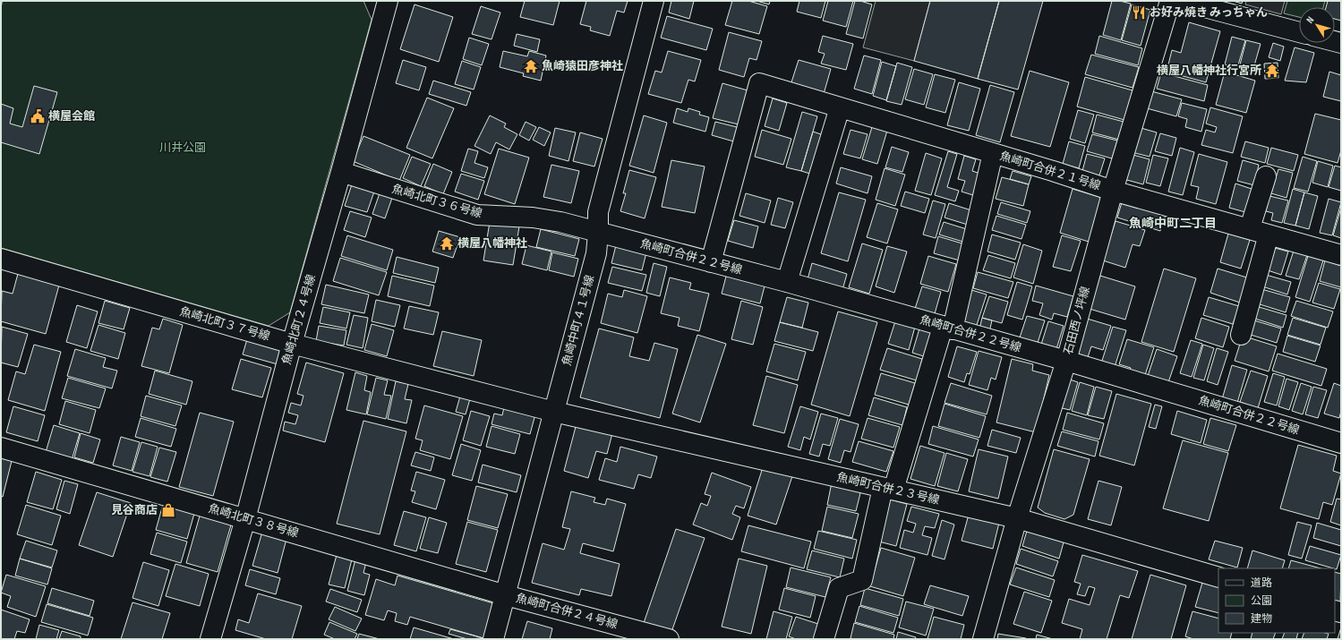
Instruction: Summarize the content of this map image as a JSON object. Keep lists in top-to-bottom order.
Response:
{
  "streets": {
    "street": [
      "魚崎町合併２１号線",
      "魚崎北町３６号線",
      "魚崎町合併２２号線",
      "魚崎北町２４号線",
      "魚崎中町４１号線",
      "石田西ノ坪線",
      "魚崎北町３７号線",
      "魚崎町合併２３号線",
      "魚崎北町３８号線",
      "魚崎町合併２４号線"
    ]
  },
  "crossings": [
    ["魚崎町合併２１号線", "魚崎町合併２２号線"],
    ["魚崎町合併２１号線", "石田西ノ坪線"],
    ["魚崎北町３６号線", "魚崎町合併２２号線"],
    ["魚崎北町３６号線", "魚崎北町２４号線"],
    ["魚崎北町３６号線", "魚崎中町４１号線"],
    ["魚崎町合併２２号線", "魚崎中町４１号線"],
    ["魚崎町合併２２号線", "石田西ノ坪線"],
    ["魚崎北町２４号線", "魚崎北町３７号線"],
    ["魚崎北町２４号線", "魚崎北町３８号線"],
    ["魚崎中町４１号線", "魚崎北町３７号線"],
    ["魚崎中町４１号線", "魚崎町合併２３号線"],
    ["魚崎中町４１号線", "魚崎北町３８号線"],
    ["魚崎中町４１号線", "魚崎町合併２４号線"],
    ["石田西ノ坪線", "魚崎町合併２３号線"],
    ["魚崎北町３７号線", "魚崎町合併２３号線"],
    ["魚崎北町３８号線", "魚崎町合併２４号線"]
  ],
  "districts": ["魚崎中町二丁目"],
  "parks": ["川井公園"],
  "places": {
    "restaurant": ["お好み焼き みっちゃん"],
    "temple": ["魚崎猿田彦神社", "横屋八幡神社行宮所", "横屋八幡神社"],
    "public building": ["横屋会館"],
    "shop": ["見谷商店"]
  },
  "legend": ["道路", "公園", "建物"],
  "north": "top left"
}
